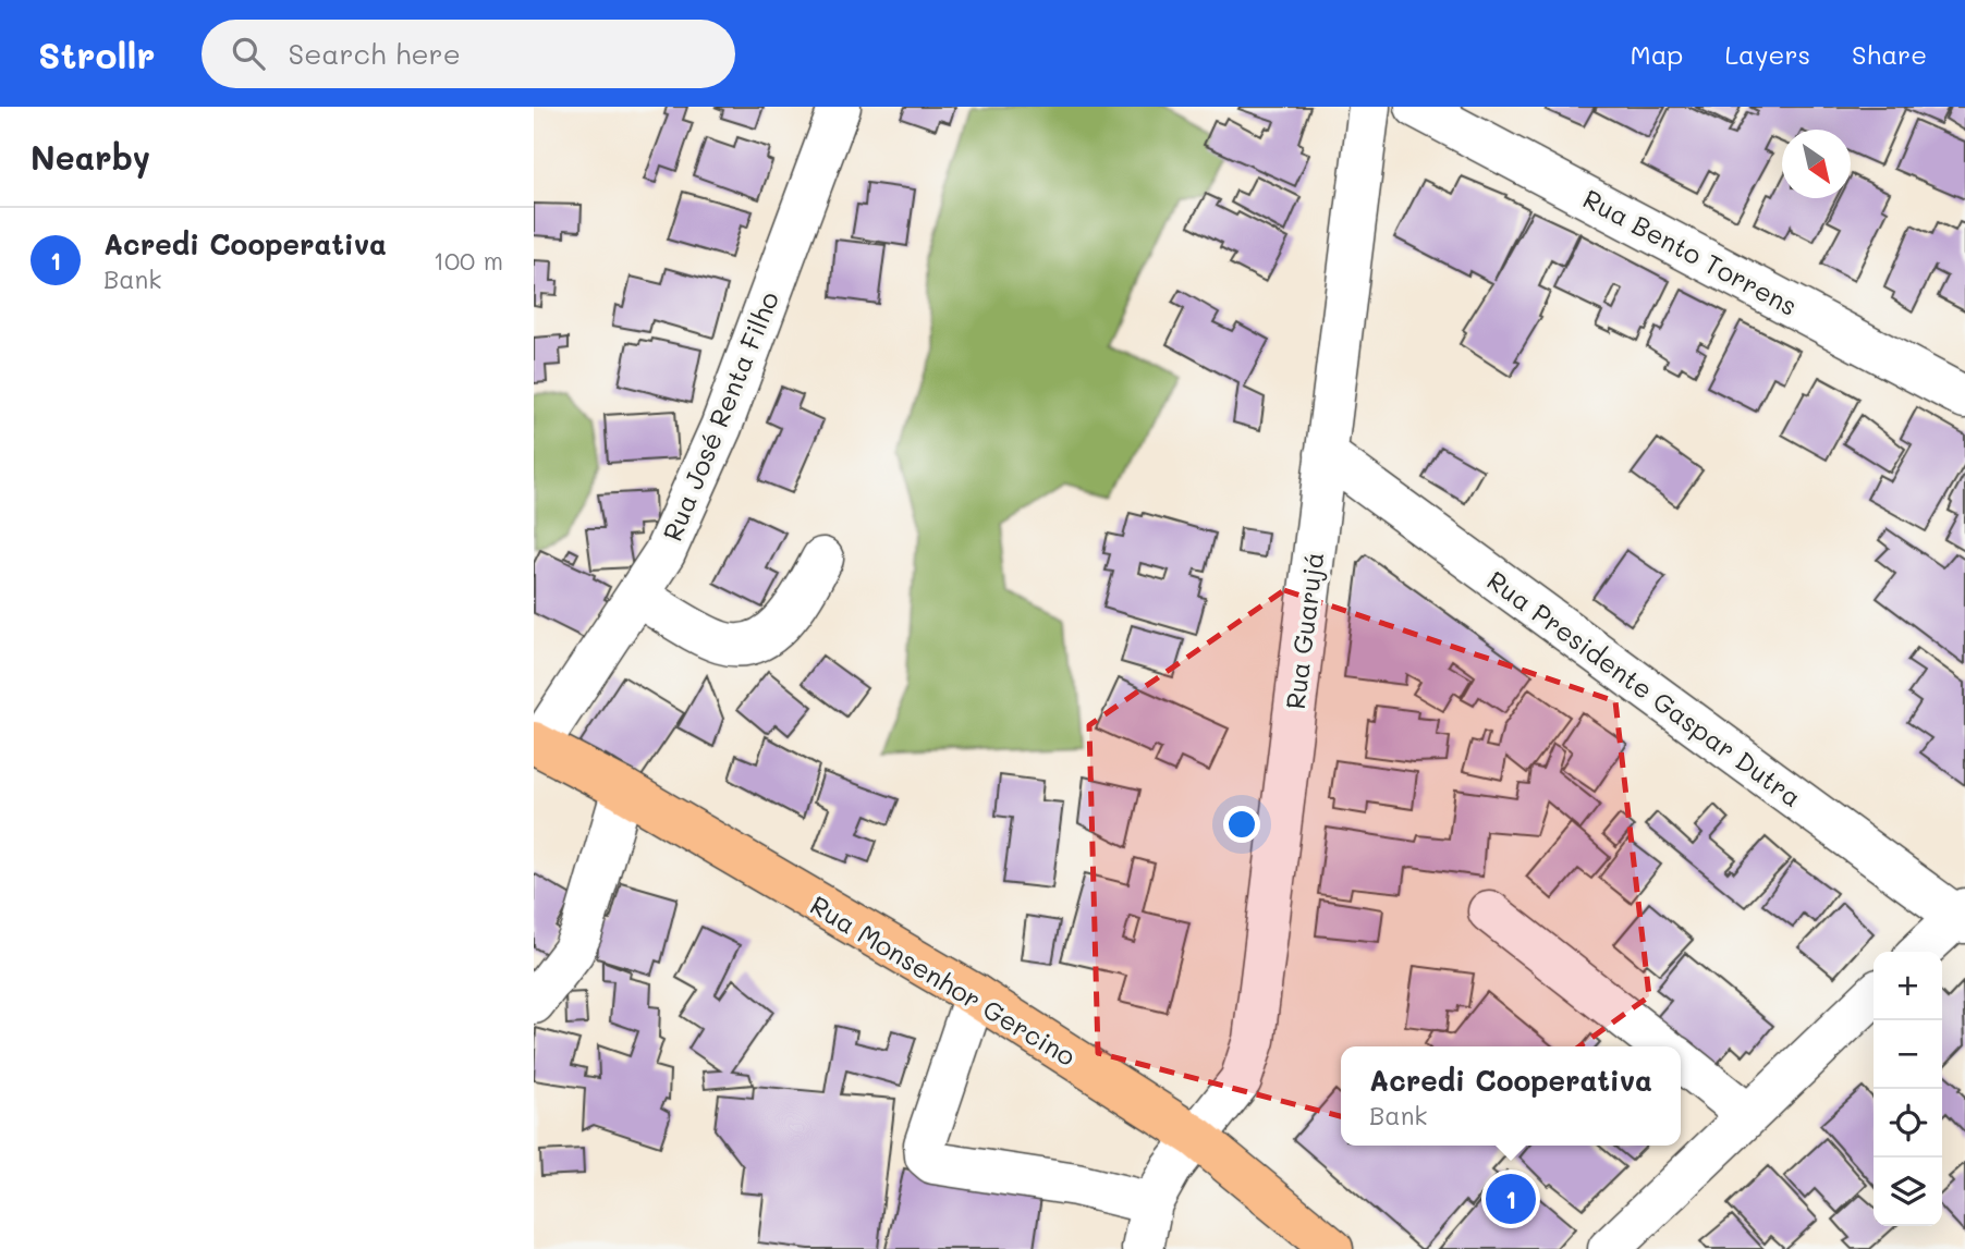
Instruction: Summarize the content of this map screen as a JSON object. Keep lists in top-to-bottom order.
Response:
{
  "streets": {
    "main road": ["Rua Monsenhor Gercino"],
    "street": [
      "Rua Bento Torrens",
      "Rua José Renta Filho",
      "Rua Guarujá",
      "Rua Presidente Gaspar Dutra"
    ]
  },
  "crossings": [
    ["Rua José Renta Filho", "Rua Monsenhor Gercino"],
    ["Rua Guarujá", "Rua Presidente Gaspar Dutra"],
    ["Rua Guarujá", "Rua Monsenhor Gercino"]
  ],
  "north": "bottom right",
  "page": {
    "header": "Strollr",
    "search": "Search here",
    "nav": ["Map", "Layers", "Share"],
    "heading": "Nearby",
    "list": [
      {
        "mark": "1",
        "name": "Acredi Cooperativa",
        "note": "Bank",
        "value": "100 m"
      }
    ],
    "map_buttons": ["+", "−"],
    "popup": ["Acredi Cooperativa", "Bank"],
    "pins": "1"
  }
}
